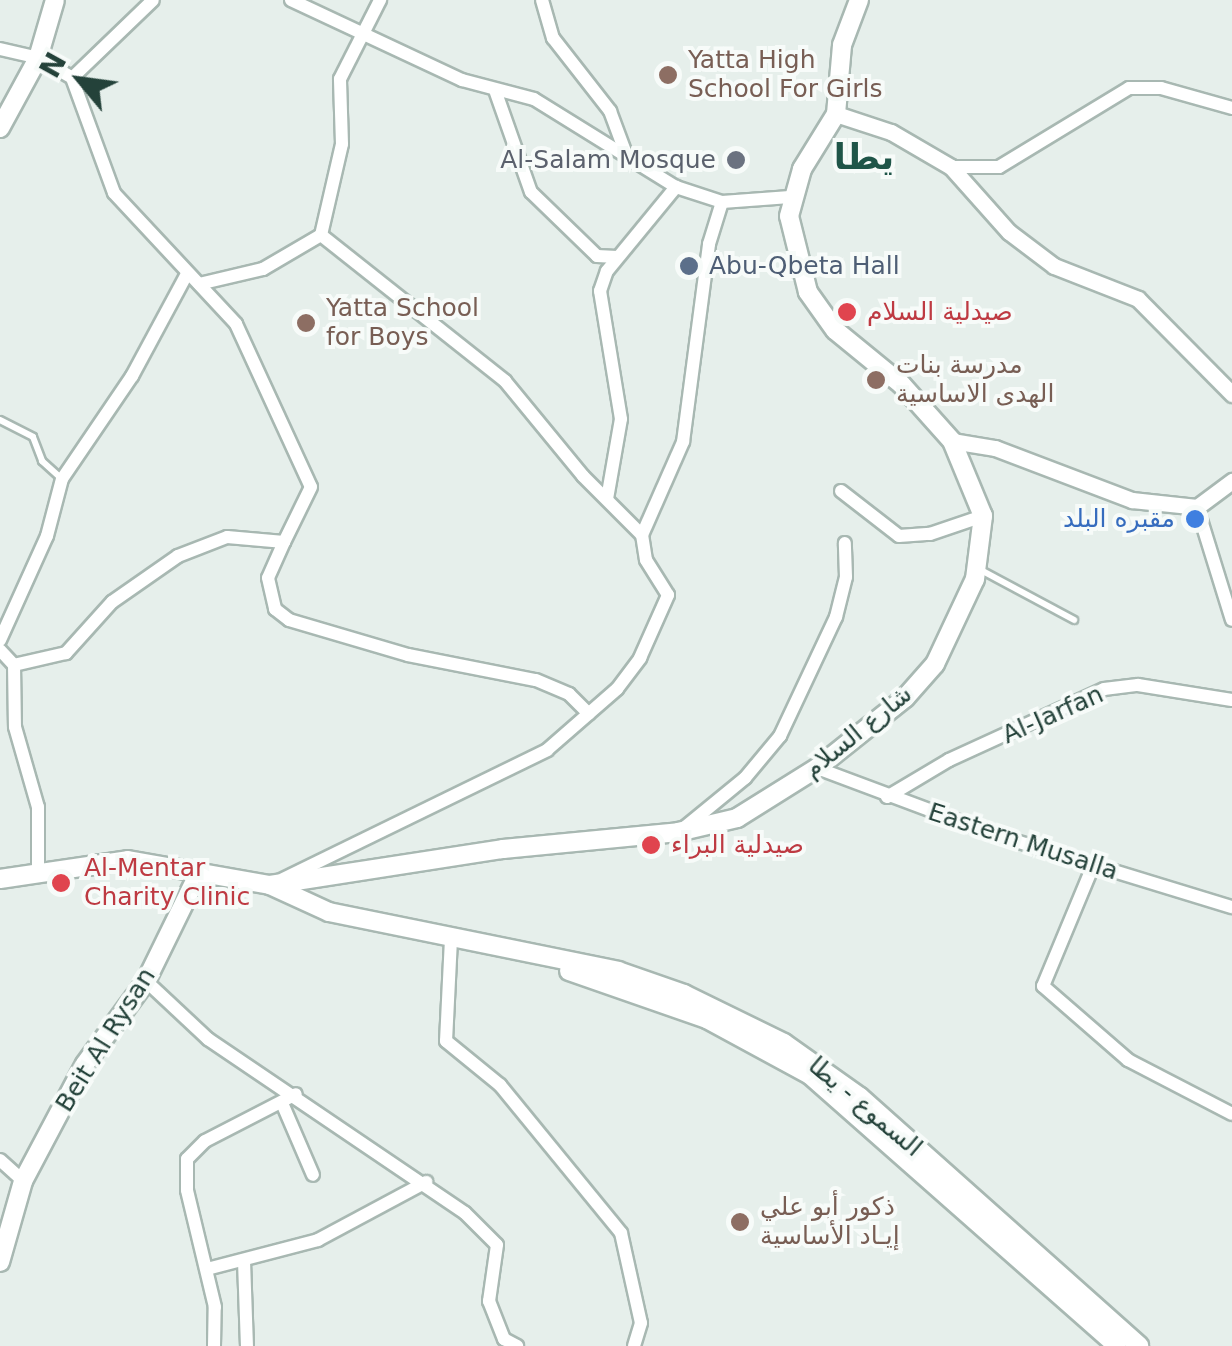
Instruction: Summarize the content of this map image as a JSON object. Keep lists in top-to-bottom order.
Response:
{
  "streets": {
    "main road": ["شارع السلام", "Beit Al Rysan", "السموع - يطا"],
    "street": ["Al-Jarfan", "Eastern Musalla"]
  },
  "crossings": [
    ["Al-Jarfan", "Eastern Musalla"],
    ["شارع السلام", "Eastern Musalla"],
    ["شارع السلام", "السموع - يطا"],
    ["Beit Al Rysan", "السموع - يطا"]
  ],
  "districts": ["يطا"],
  "places": [
    "Yatta High School For Girls",
    "Al-Salam Mosque",
    "Abu-Qbeta Hall",
    "صيدلية السلام",
    "Yatta School for Boys",
    "مدرسة بنات الهدى الاساسية",
    "مقبره البلد",
    "صيدلية البراء",
    "Al-Mentar Charity Clinic",
    "ذكور أبو علي إيـاد الأساسية"
  ],
  "north": "top left"
}
